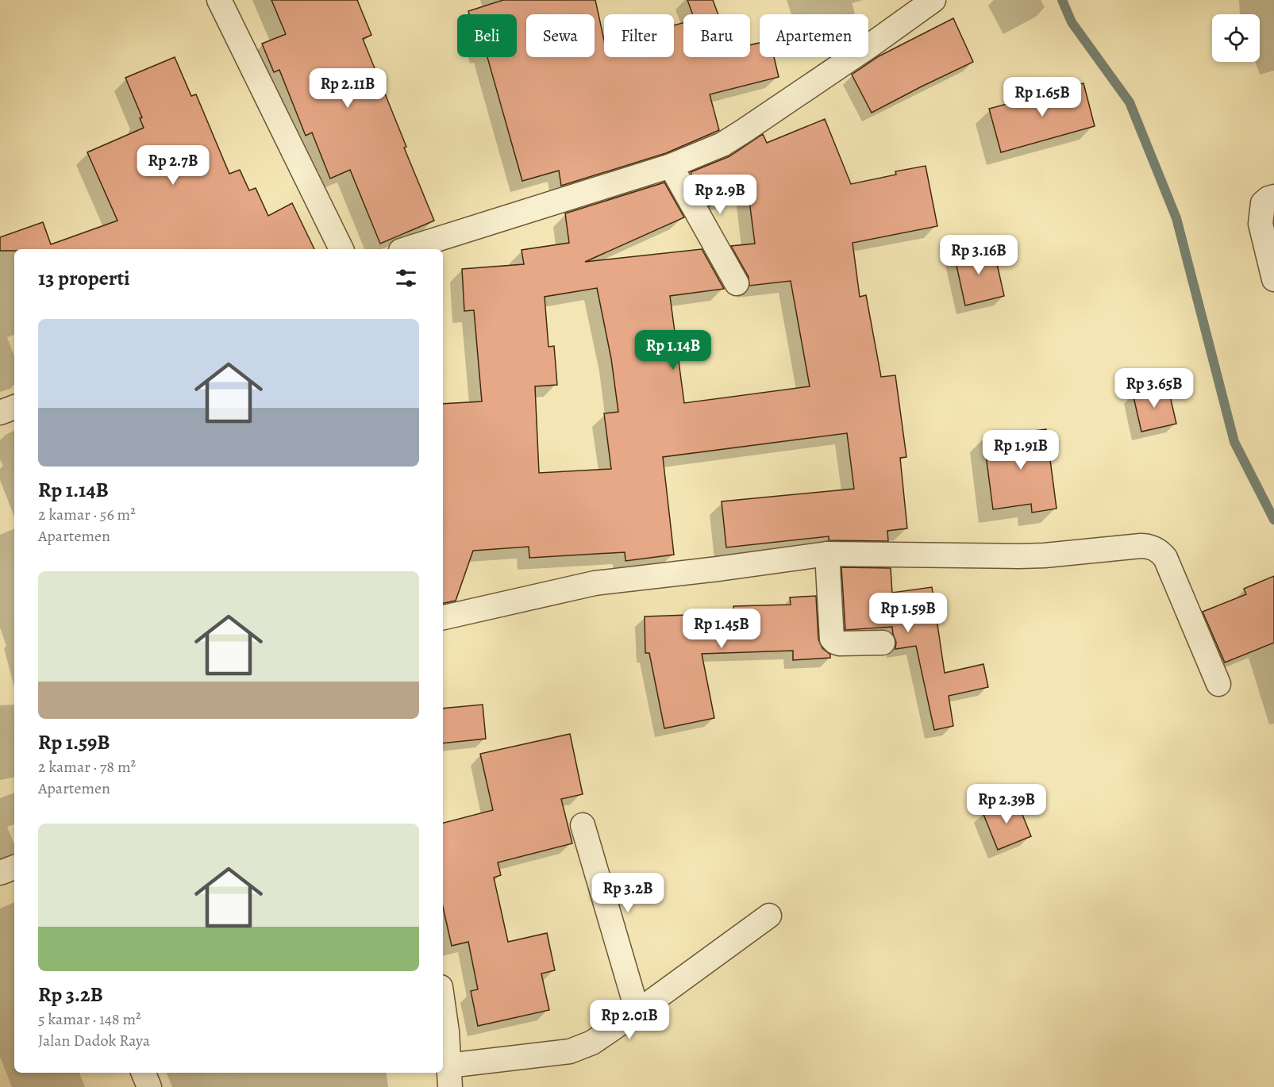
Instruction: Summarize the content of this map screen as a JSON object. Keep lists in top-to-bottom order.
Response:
{
  "page": {
    "chip": [
      "Beli",
      "Sewa",
      "Filter",
      "Baru",
      "Apartemen"
    ],
    "price": [
      "Rp 2.11B",
      "Rp 1.65B",
      "Rp 2.7B",
      "Rp 2.9B",
      "Rp 3.16B",
      "Rp 1.14B",
      "Rp 3.65B",
      "Rp 1.91B",
      "Rp 1.59B",
      "Rp 1.45B",
      "Rp 2.39B",
      "Rp 3.2B",
      "Rp 2.01B"
    ],
    "heading": "13 properti",
    "list": [
      {
        "name": "Rp 1.14B",
        "note": "2 kamar · 56 m² · Apartemen"
      },
      {
        "name": "Rp 1.59B",
        "note": "2 kamar · 78 m² · Apartemen"
      },
      {
        "name": "Rp 3.2B",
        "note": "5 kamar · 148 m² · Jalan Dadok Raya"
      }
    ]
  }
}
